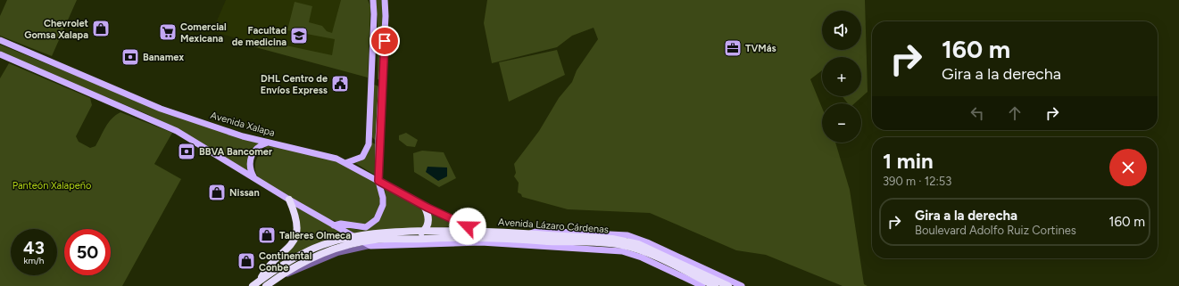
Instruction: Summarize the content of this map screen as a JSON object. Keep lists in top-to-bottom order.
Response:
{
  "streets": {
    "highway": ["Avenida Lázaro Cárdenas"],
    "main road": ["Avenida Xalapa"]
  },
  "crossings": [
    ["Avenida Xalapa", "Avenida Lázaro Cárdenas"]
  ],
  "parks": ["Panteón Xalapeño"],
  "places": {
    "shop": [
      "Chevrolet Gomsa Xalapa",
      "Nissan",
      "Talleres Olmeca",
      "Continental Conbe"
    ],
    "supermarket": ["Comercial Mexicana"],
    "school or university": ["Facultad de medicina"],
    "office": ["TVMás"],
    "bank": ["Banamex", "BBVA Bancomer"],
    "public building": ["DHL Centro de Envíos Express"]
  },
  "page": {
    "map_buttons": ["+", "−"],
    "turn": ["160 m", "Gira a la derecha"],
    "heading": ["1 min", "390 m · 12:53"],
    "list": [
      {
        "name": "Gira a la derecha",
        "note": "Boulevard Adolfo Ruiz Cortines",
        "value": "160 m"
      }
    ],
    "speed": "43 km/h",
    "limit": "50"
  }
}
